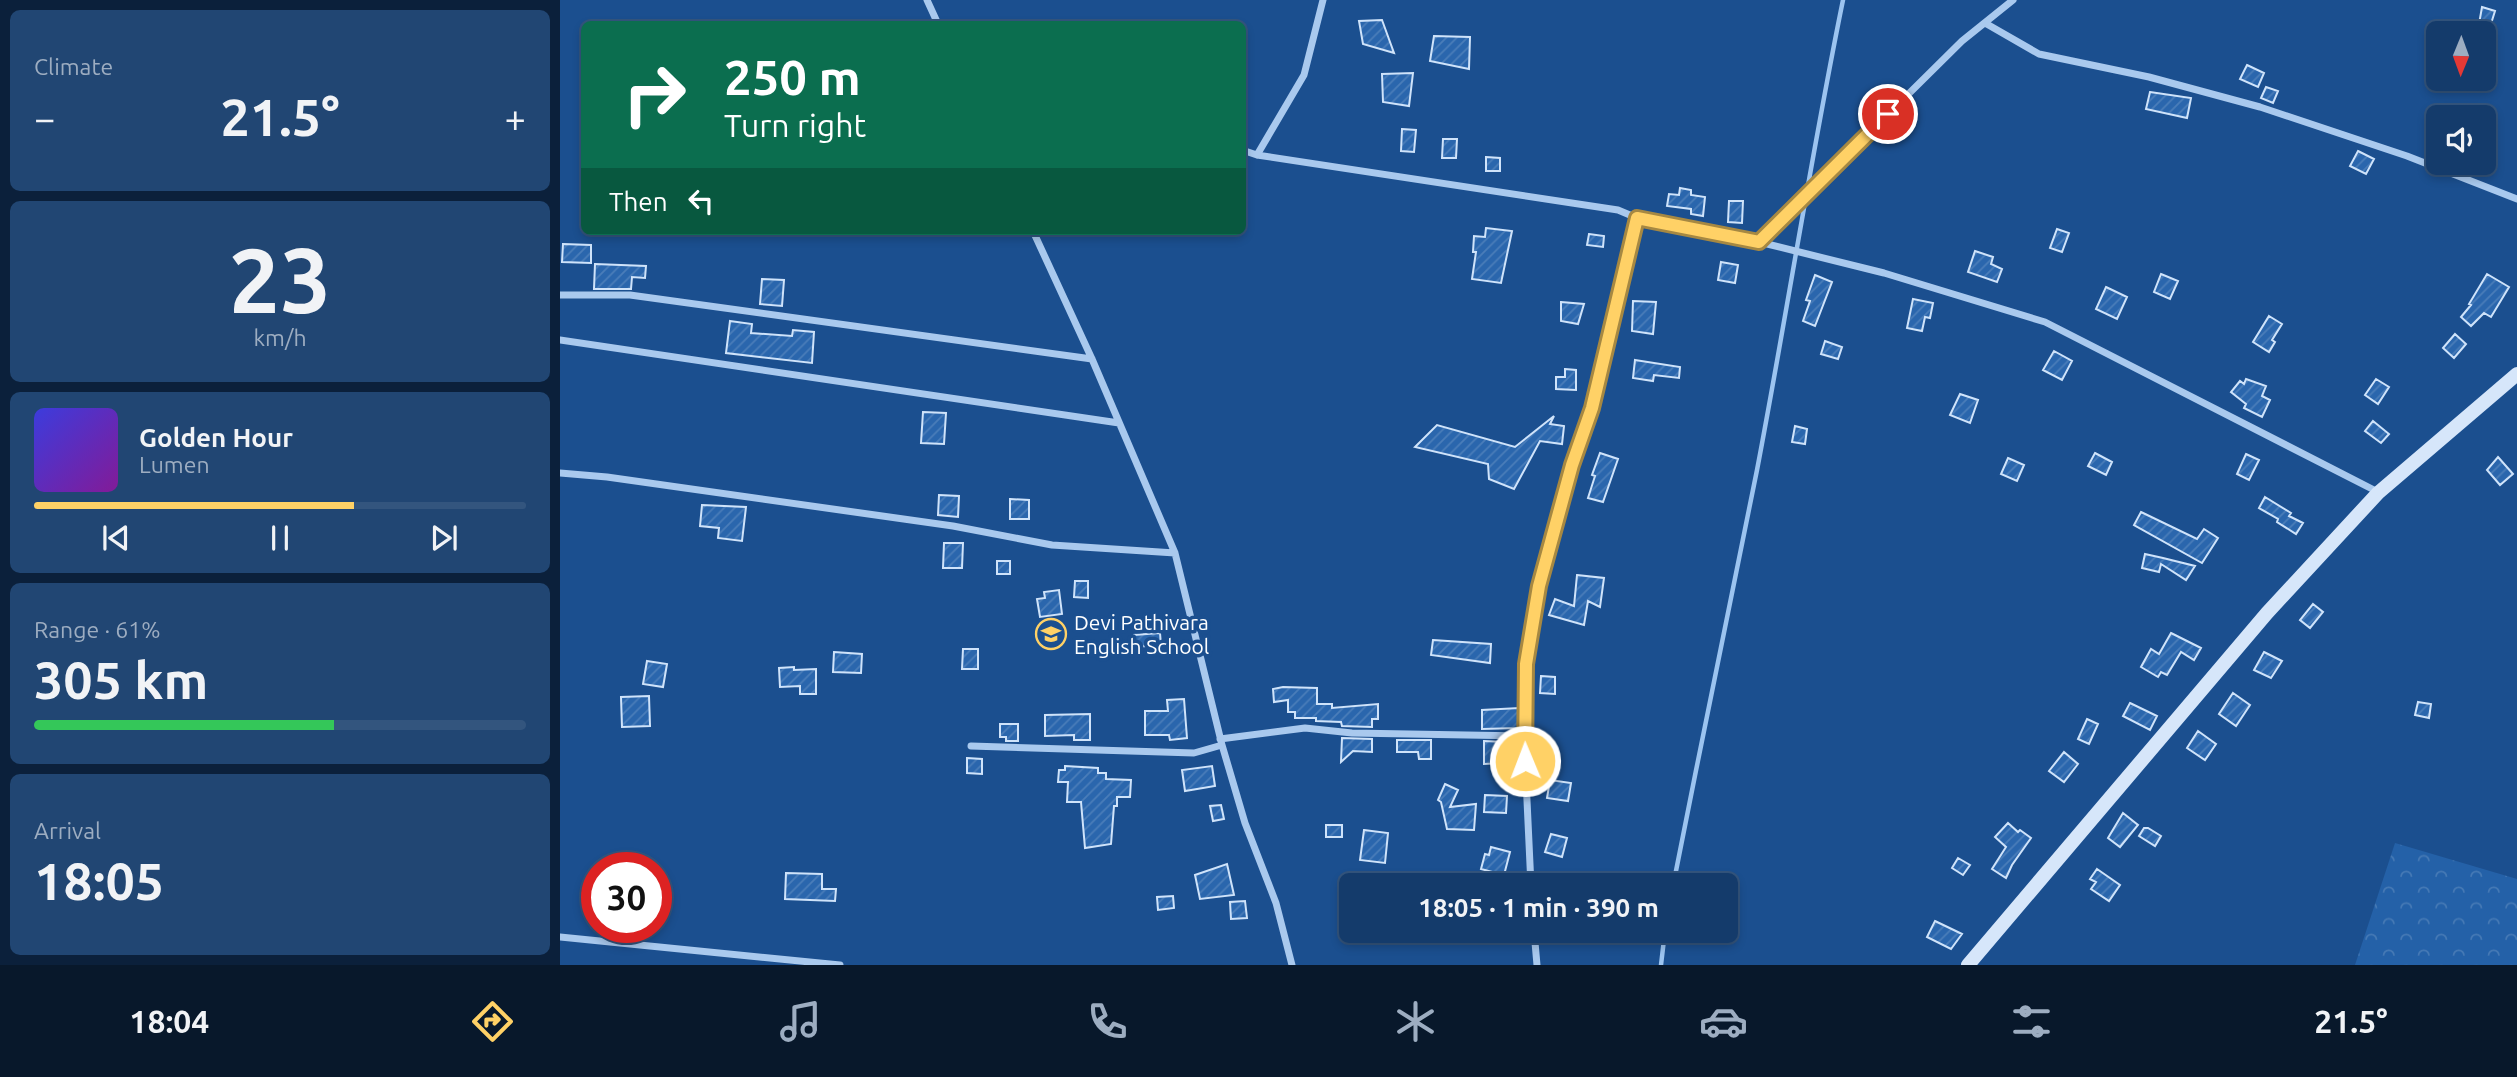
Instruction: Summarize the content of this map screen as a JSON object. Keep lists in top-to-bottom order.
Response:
{
  "places": {
    "school or university": ["Devi Pathivara English School"]
  },
  "north": "bottom",
  "page": {
    "tile": [
      "Climate",
      ["23", "km/h"],
      ["Range · 61%", "305 km"],
      ["Arrival", "18:05"]
    ],
    "turn": ["250 m", "Turn right"],
    "heat": ["−", "21.5°", "+"],
    "then": "Then",
    "song": ["Golden Hour", "Lumen"],
    "limit": "30",
    "trip": "18:05 · 1 min · 390 m",
    "tabs": ["18:04", "21.5°"]
  }
}
